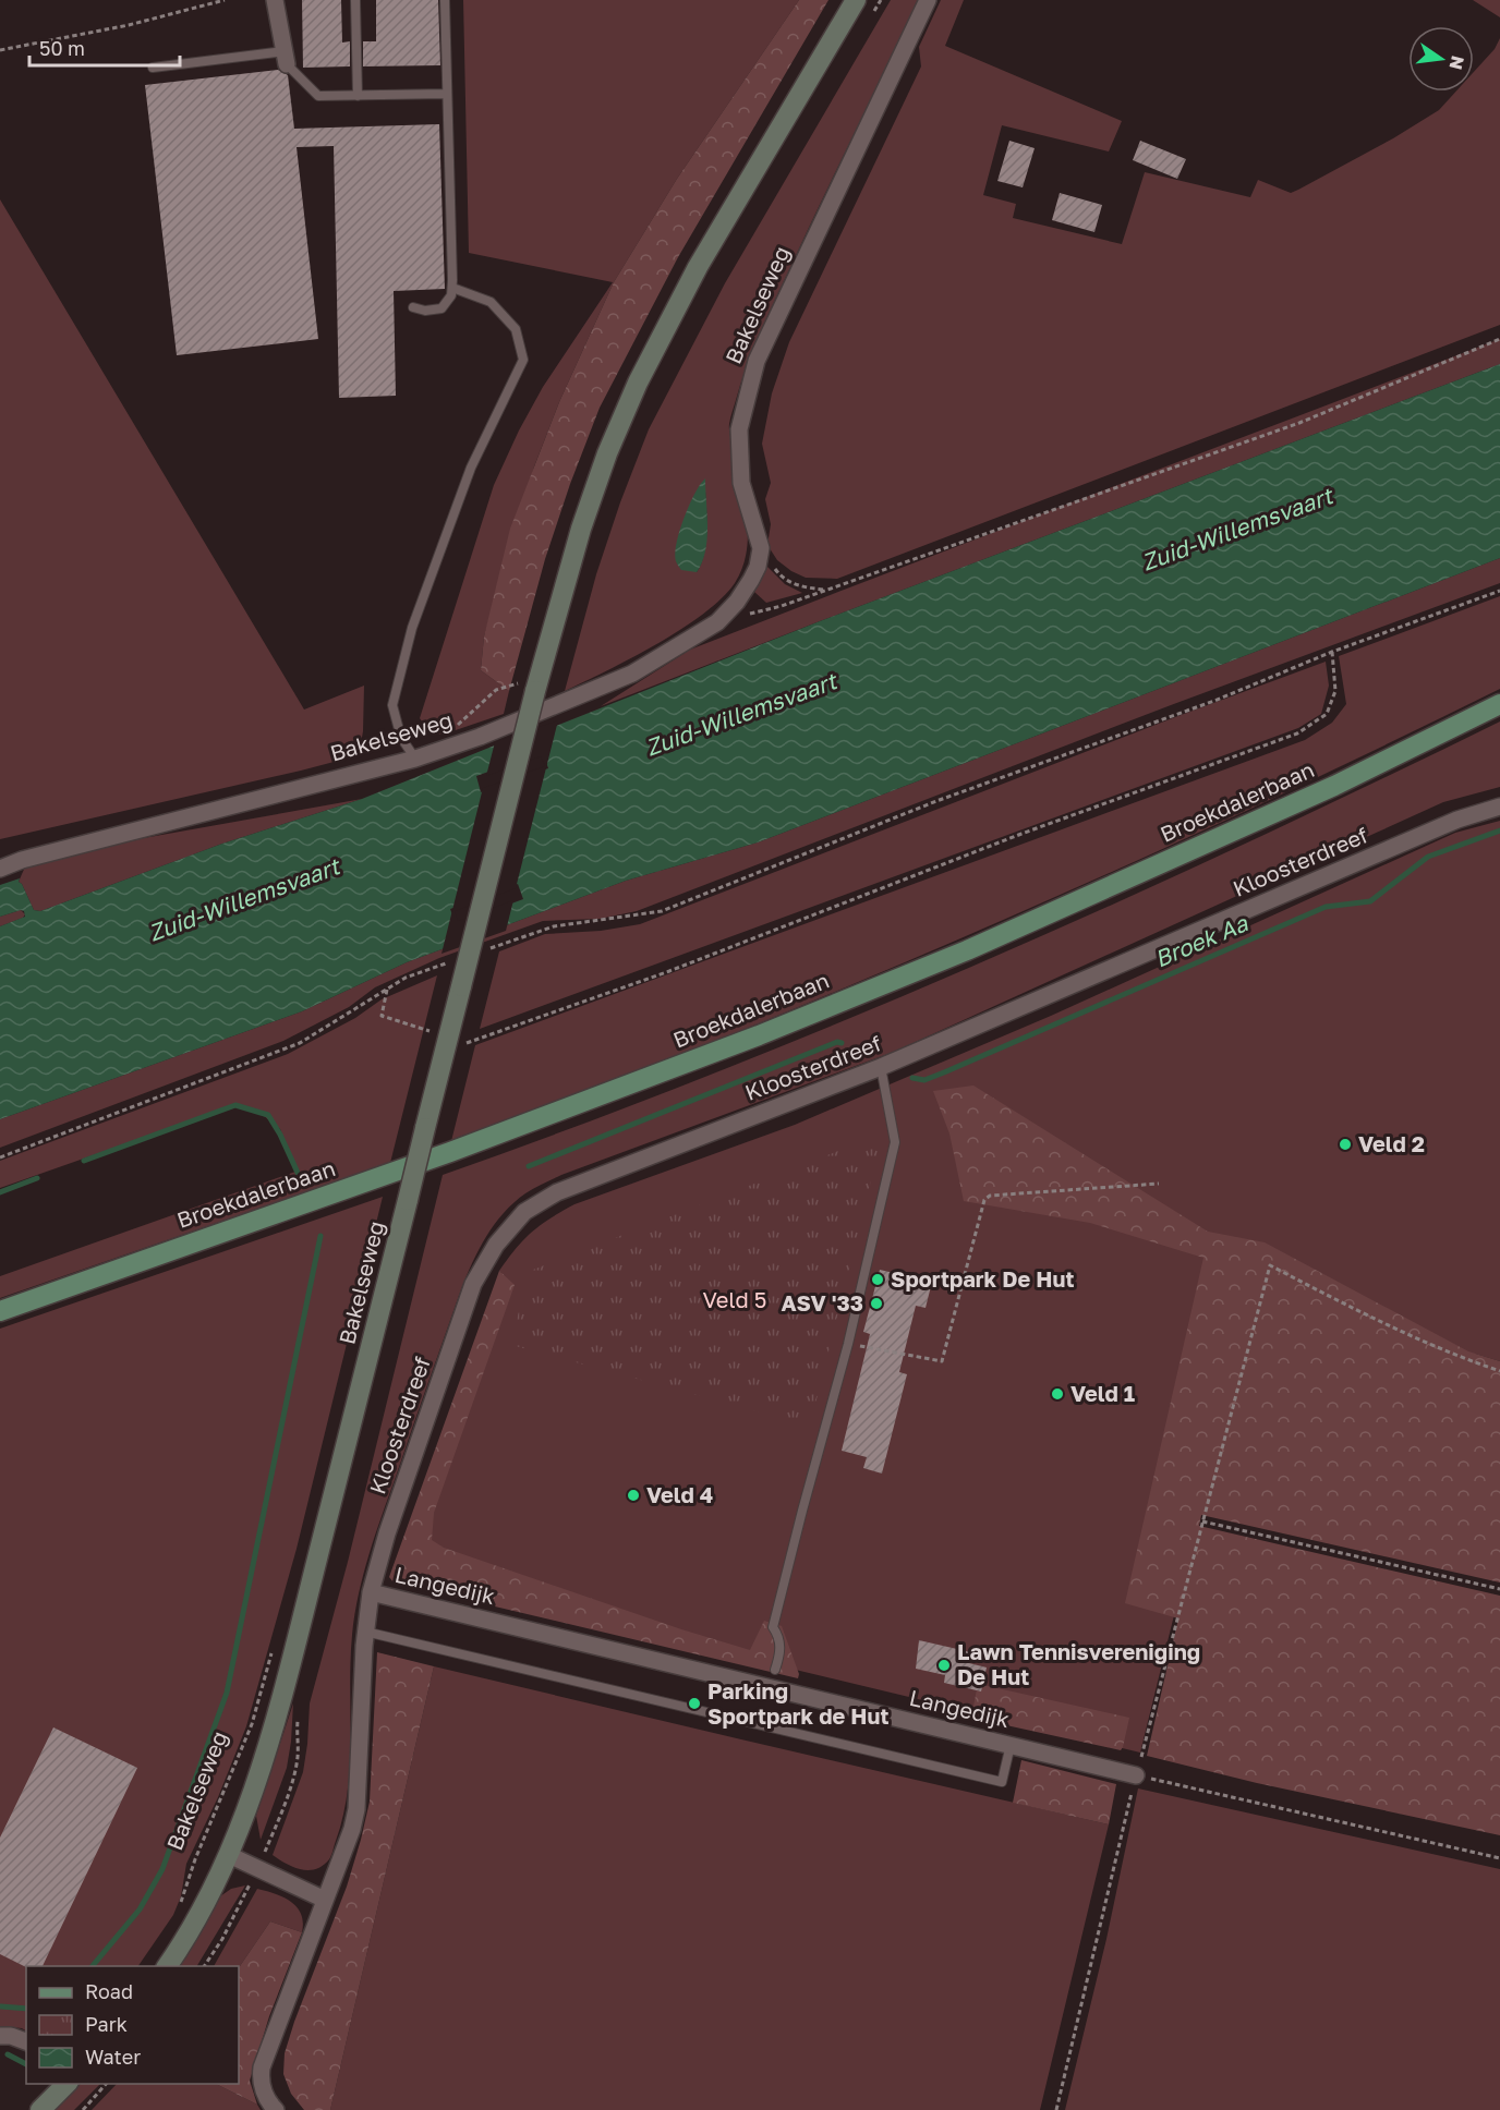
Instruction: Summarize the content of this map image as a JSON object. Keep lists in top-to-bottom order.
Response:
{
  "streets": {
    "main road": ["Broekdalerbaan"],
    "street": ["Bakelseweg", "Kloosterdreef", "Langedijk"]
  },
  "crossings": [
    ["Kloosterdreef", "Langedijk"]
  ],
  "water": ["Zuid-Willemsvaart", "Broek Aa"],
  "parks": ["Veld 5"],
  "places": [
    "Veld 2",
    "Sportpark De Hut",
    "ASV '33",
    "Veld 1",
    "Veld 4",
    "Lawn Tennisvereniging De Hut",
    "Parking Sportpark de Hut"
  ],
  "legend": ["Road", "Park", "Water"],
  "scale_bar": "50 m",
  "north": "right"
}
